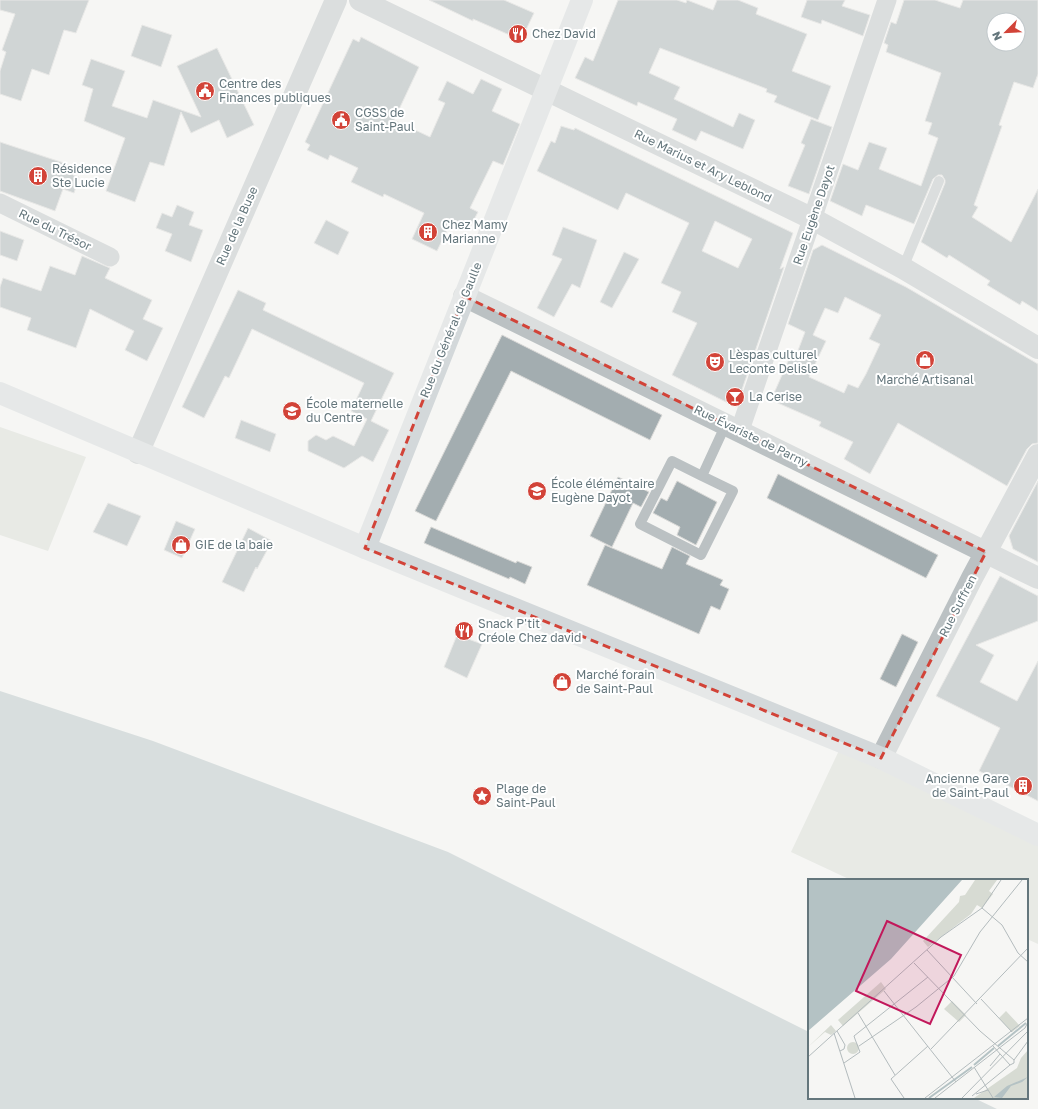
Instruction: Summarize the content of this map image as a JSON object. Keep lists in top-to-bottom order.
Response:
{
  "streets": {
    "main road": ["Rue du Général de Gaulle"],
    "street": [
      "Rue Marius et Ary Leblond",
      "Rue Eugène Dayot",
      "Rue de la Buse",
      "Rue du Trésor",
      "Rue Évariste de Parny",
      "Rue Suffren"
    ]
  },
  "crossings": [
    ["Rue Marius et Ary Leblond", "Rue Eugène Dayot"],
    ["Rue Marius et Ary Leblond", "Rue du Général de Gaulle"],
    ["Rue Eugène Dayot", "Rue Évariste de Parny"],
    ["Rue du Général de Gaulle", "Rue Évariste de Parny"],
    ["Rue Évariste de Parny", "Rue Suffren"]
  ],
  "places": {
    "restaurant": ["Chez David", "Snack P'tit Créole Chez david"],
    "public building": ["Centre des Finances publiques", "CGSS de Saint-Paul"],
    "building": ["Résidence Ste Lucie", "Chez Mamy Marianne", "Ancienne Gare de Saint-Paul"],
    "shop": ["Marché Artisanal", "GIE de la baie", "Marché forain de Saint-Paul"],
    "theatre": ["Lèspas culturel Leconte Delisle"],
    "bar": ["La Cerise"],
    "school or university": ["École maternelle du Centre", "École élémentaire Eugène Dayot"],
    "place": ["Plage de Saint-Paul"]
  },
  "north": "bottom left"
}
